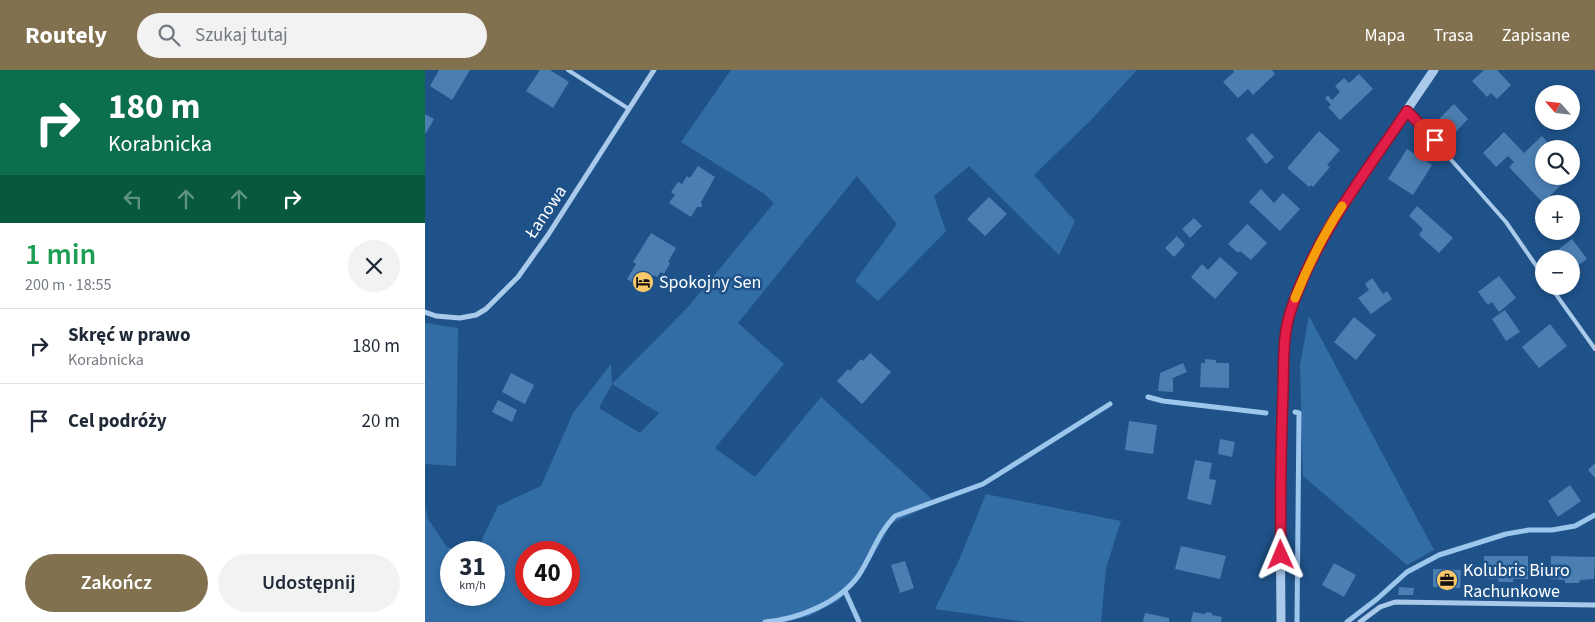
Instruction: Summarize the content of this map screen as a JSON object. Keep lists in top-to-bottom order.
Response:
{
  "streets": {
    "street": ["Łanowa"]
  },
  "places": {
    "hotel": ["Spokojny Sen"],
    "office": ["Kolubris Biuro Rachunkowe"]
  },
  "north": "top left",
  "page": {
    "header": "Routely",
    "search": "Szukaj tutaj",
    "nav": ["Mapa", "Trasa", "Zapisane"],
    "turn": ["180 m", "Korabnicka"],
    "map_buttons": ["+", "−"],
    "heading": ["1 min", "200 m · 18:55"],
    "list": [
      {
        "name": "Skręć w prawo",
        "note": "Korabnicka",
        "value": "180 m"
      },
      {
        "name": "Cel podróży",
        "value": "20 m"
      }
    ],
    "speed": "31 km/h",
    "limit": "40",
    "buttons": ["Zakończ", "Udostępnij"]
  }
}
